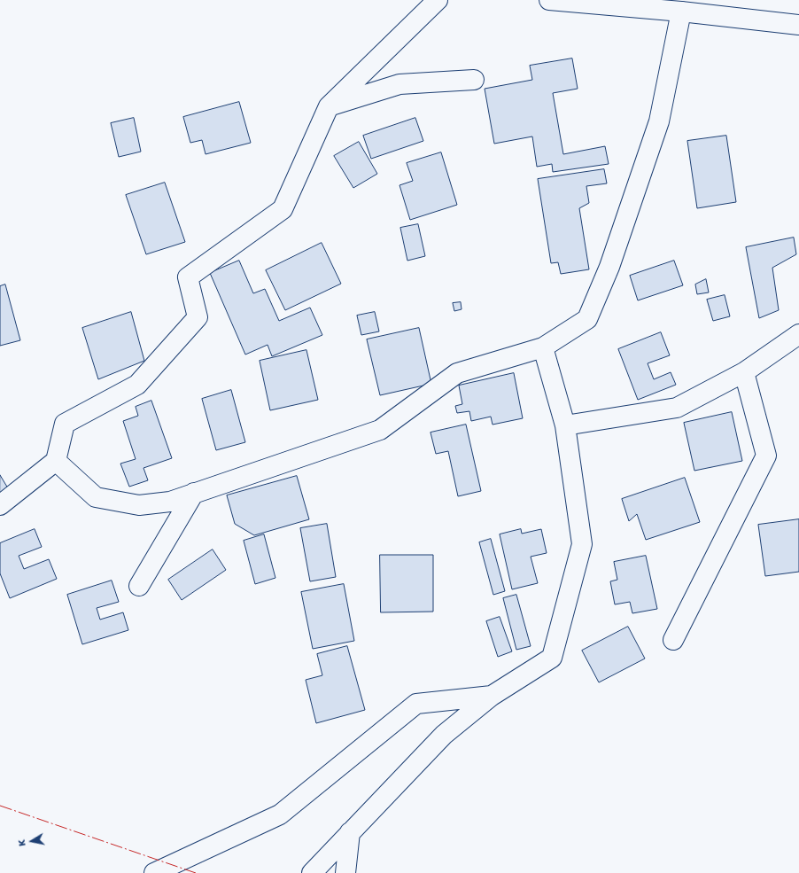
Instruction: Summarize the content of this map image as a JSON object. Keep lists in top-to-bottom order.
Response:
{
  "north": "left"
}
